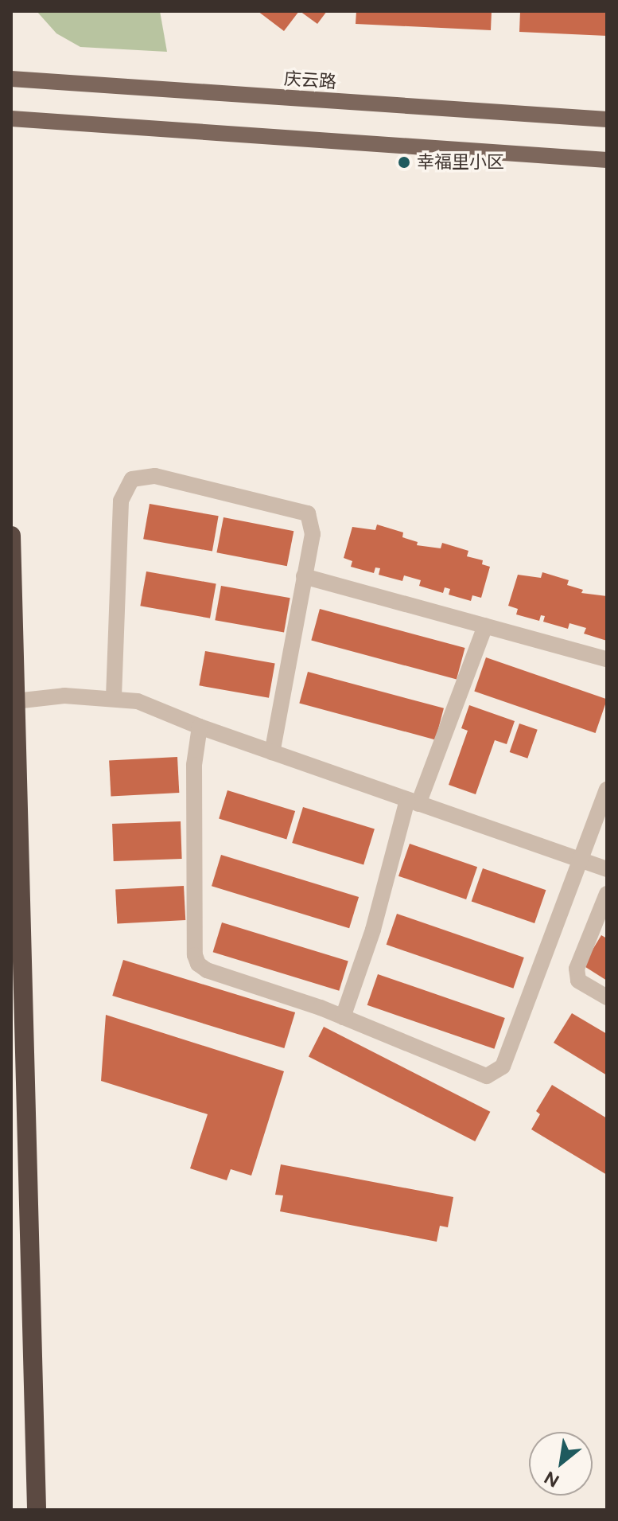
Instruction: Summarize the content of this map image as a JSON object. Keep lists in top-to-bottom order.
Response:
{
  "streets": {
    "main road": ["庆云路"]
  },
  "places": ["幸福里小区"],
  "north": "bottom left"
}
